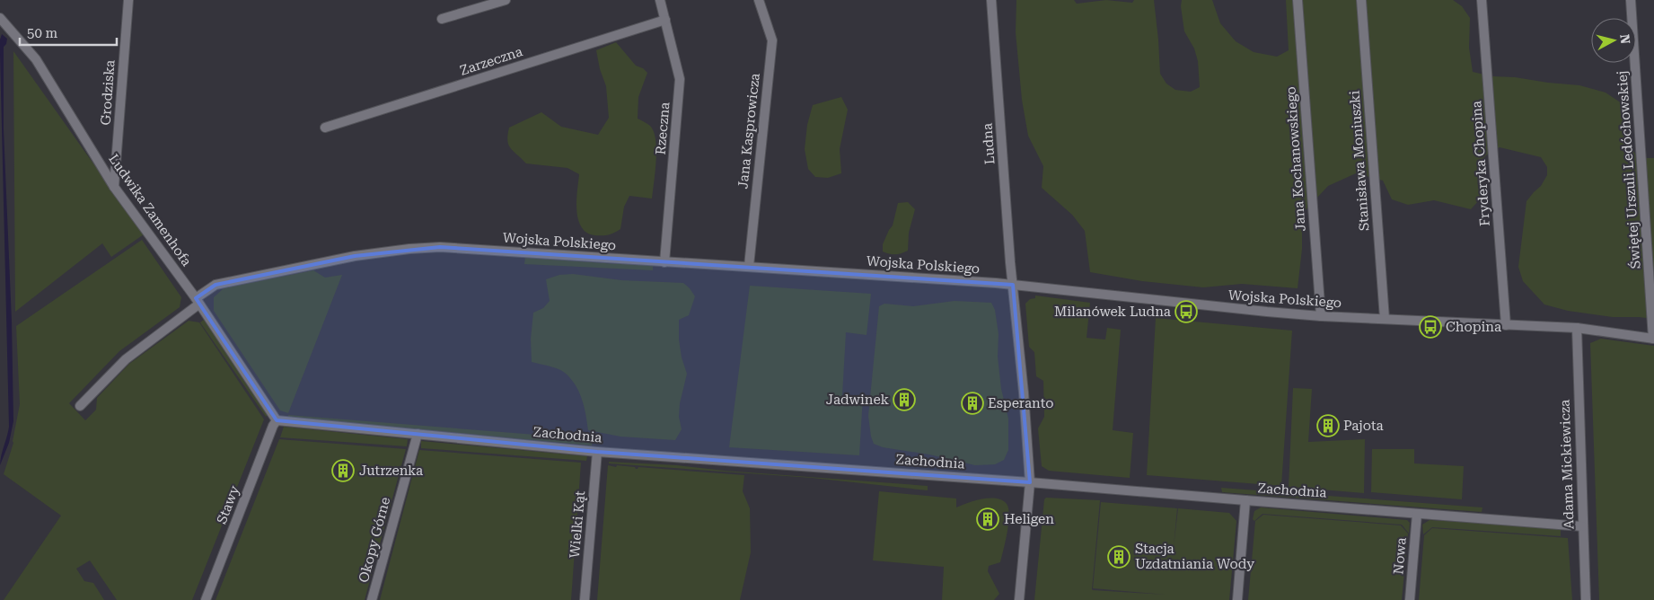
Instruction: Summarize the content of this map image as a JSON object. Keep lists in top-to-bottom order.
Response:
{
  "streets": {
    "street": [
      "Zarzeczna",
      "Grodziska",
      "Rzeczna",
      "Jana Kasprowicza",
      "Ludna",
      "Jana Kochanowskiego",
      "Stanisława Moniuszki",
      "Fryderyka Chopina",
      "Świętej Urszuli Ledóchowskiej",
      "Ludwika Zamenhofa",
      "Wojska Polskiego",
      "Zachodnia",
      "Adama Mickiewicza",
      "Stawy",
      "Wielki Kąt",
      "Okopy Górne",
      "Nowa"
    ]
  },
  "crossings": [
    ["Zarzeczna", "Rzeczna"],
    ["Grodziska", "Ludwika Zamenhofa"],
    ["Rzeczna", "Wojska Polskiego"],
    ["Jana Kasprowicza", "Wojska Polskiego"],
    ["Ludna", "Wojska Polskiego"],
    ["Ludna", "Zachodnia"],
    ["Jana Kochanowskiego", "Wojska Polskiego"],
    ["Stanisława Moniuszki", "Wojska Polskiego"],
    ["Fryderyka Chopina", "Wojska Polskiego"],
    ["Świętej Urszuli Ledóchowskiej", "Wojska Polskiego"],
    ["Ludwika Zamenhofa", "Wojska Polskiego"],
    ["Ludwika Zamenhofa", "Zachodnia"],
    ["Ludwika Zamenhofa", "Stawy"],
    ["Wojska Polskiego", "Adama Mickiewicza"],
    ["Zachodnia", "Adama Mickiewicza"],
    ["Zachodnia", "Stawy"],
    ["Zachodnia", "Wielki Kąt"],
    ["Zachodnia", "Okopy Górne"],
    ["Zachodnia", "Nowa"]
  ],
  "places": {
    "bus stop": ["Milanówek Ludna", "Chopina"],
    "building": [
      "Jadwinek",
      "Esperanto",
      "Pajota",
      "Jutrzenka",
      "Heligen",
      "Stacja Uzdatniania Wody"
    ]
  },
  "scale_bar": "50 m",
  "north": "right"
}
